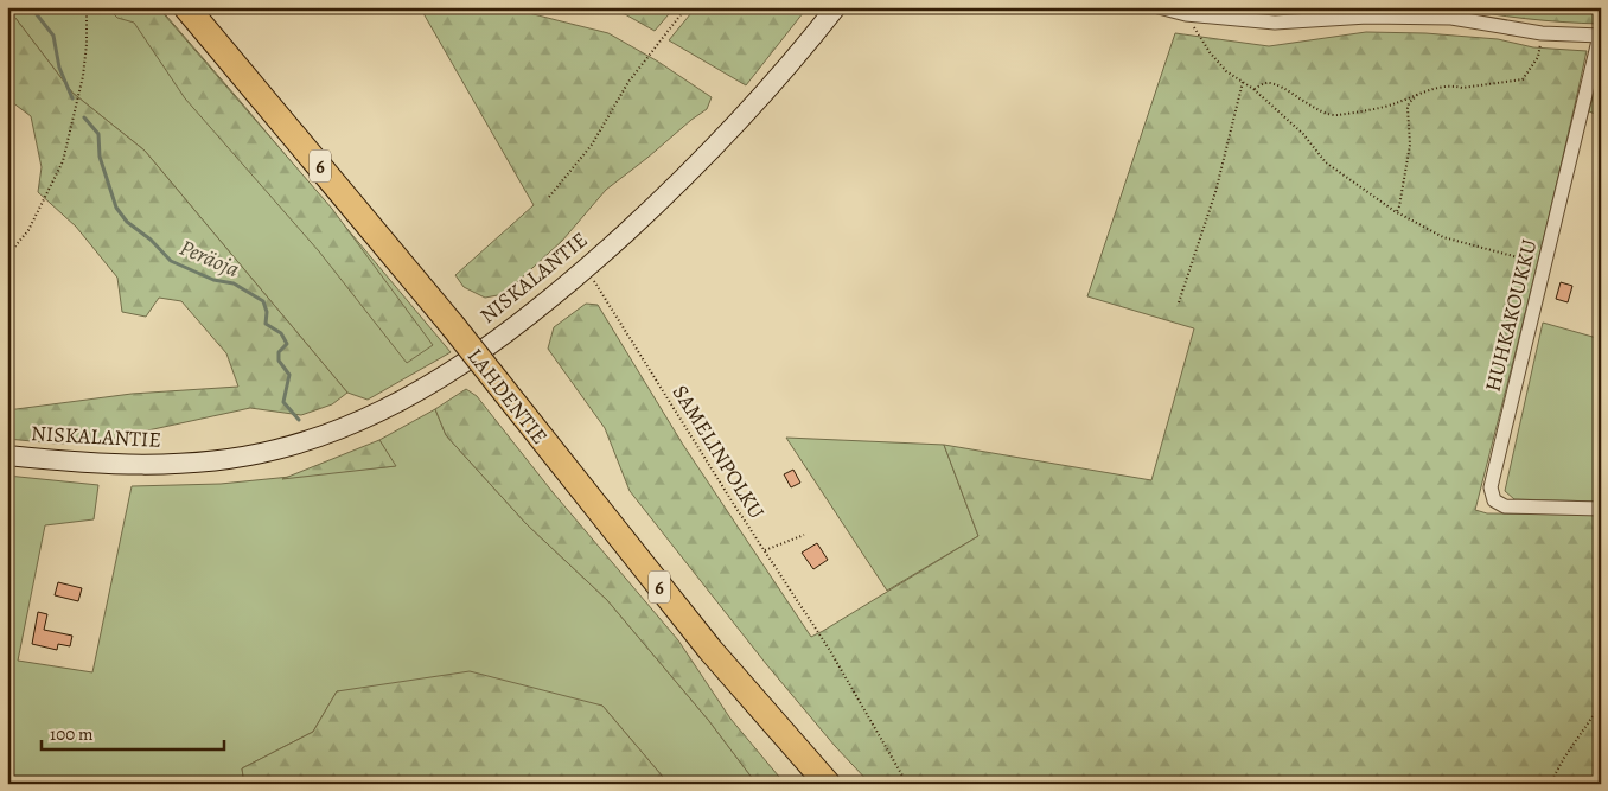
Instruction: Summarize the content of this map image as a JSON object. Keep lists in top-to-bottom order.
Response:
{
  "streets": {
    "highway": ["6", "LAHDENTIE"],
    "street": ["NISKALANTIE", "HUHKAKOUKKU"],
    "path": ["SAMELINPOLKU"]
  },
  "crossings": [
    ["NISKALANTIE", "SAMELINPOLKU"]
  ],
  "water": ["Peräoja"],
  "scale_bar": "100 m"
}
